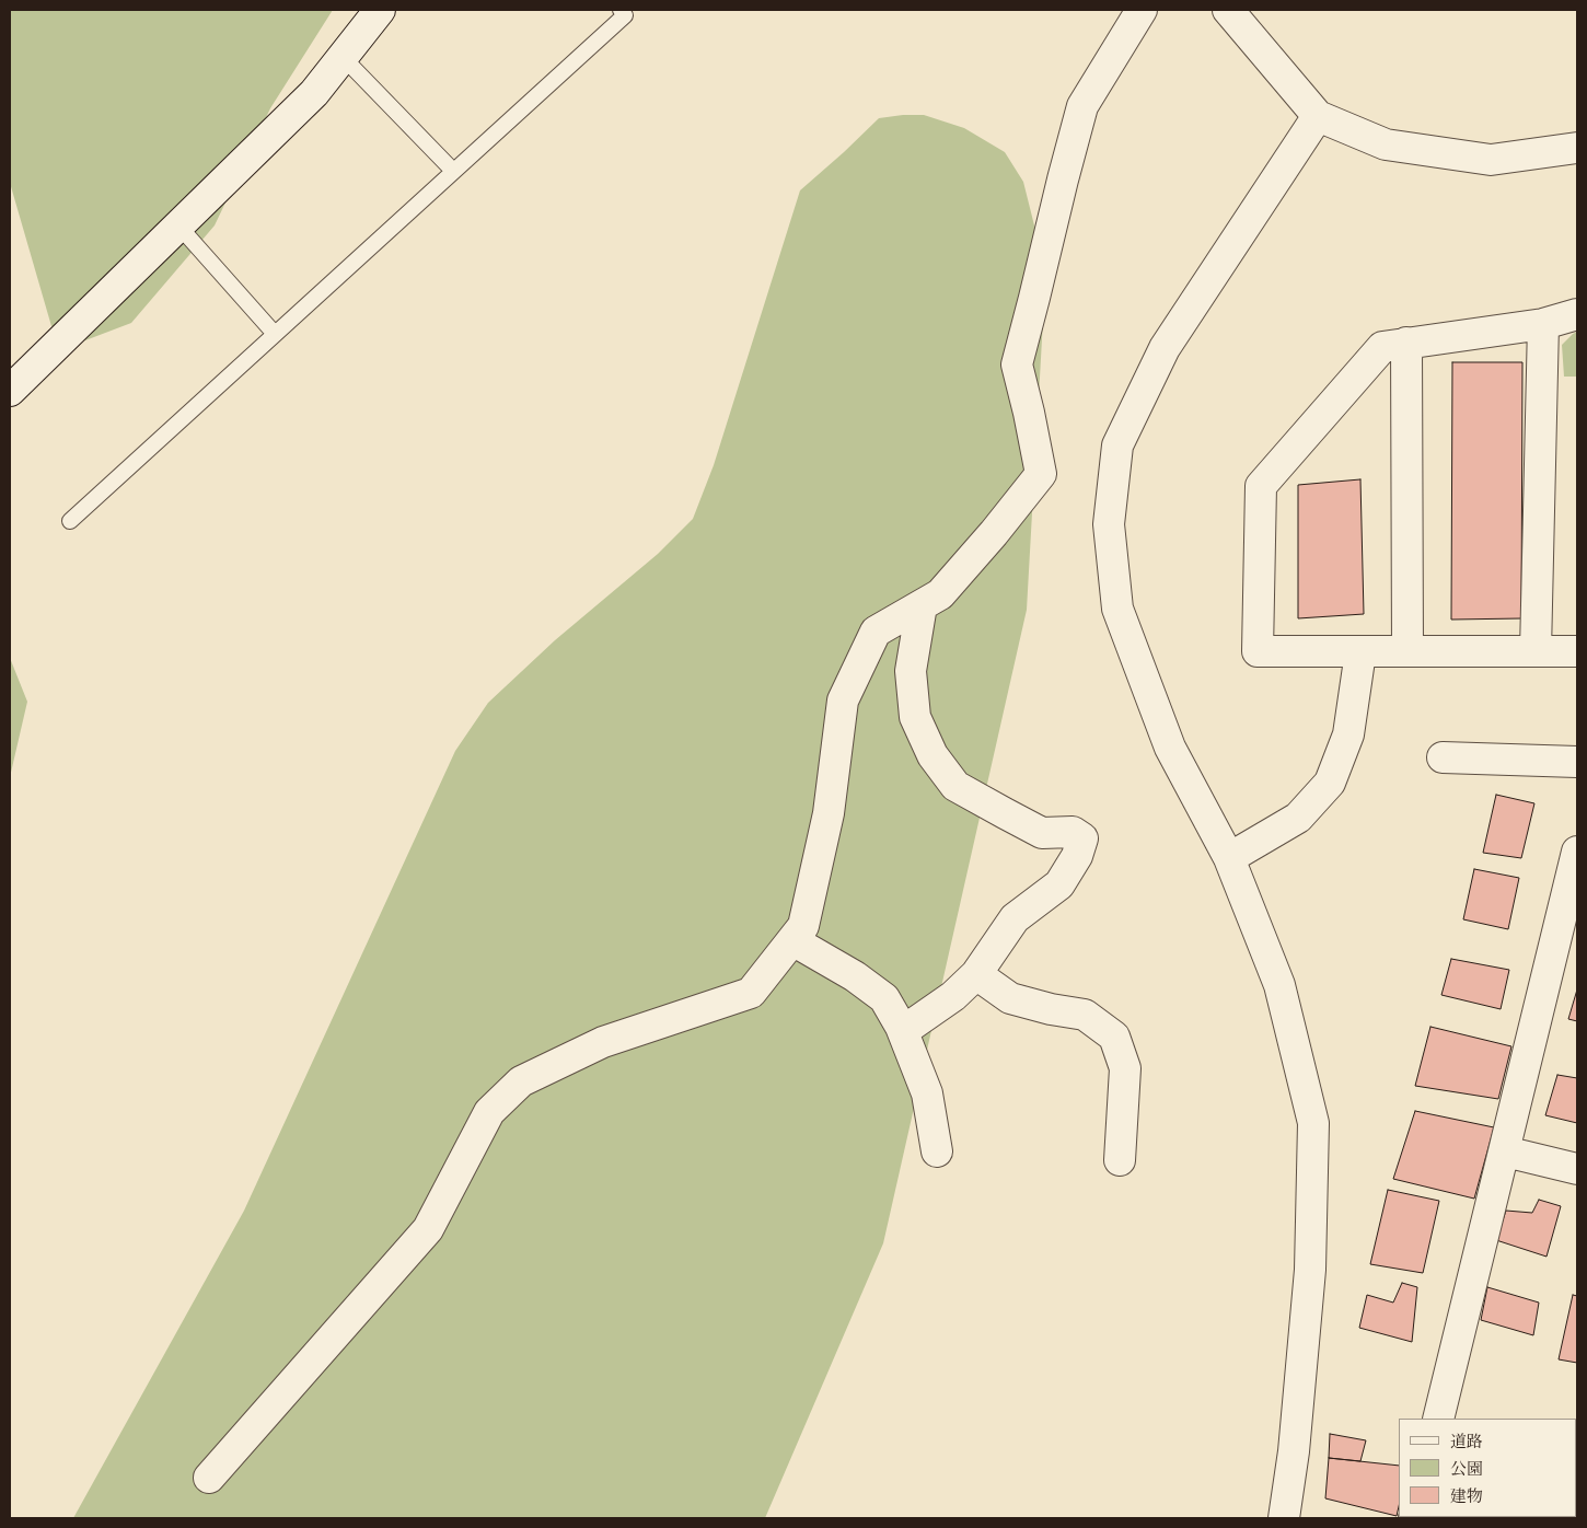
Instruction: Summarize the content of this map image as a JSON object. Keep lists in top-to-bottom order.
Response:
{
  "legend": ["道路", "公園", "建物"]
}
